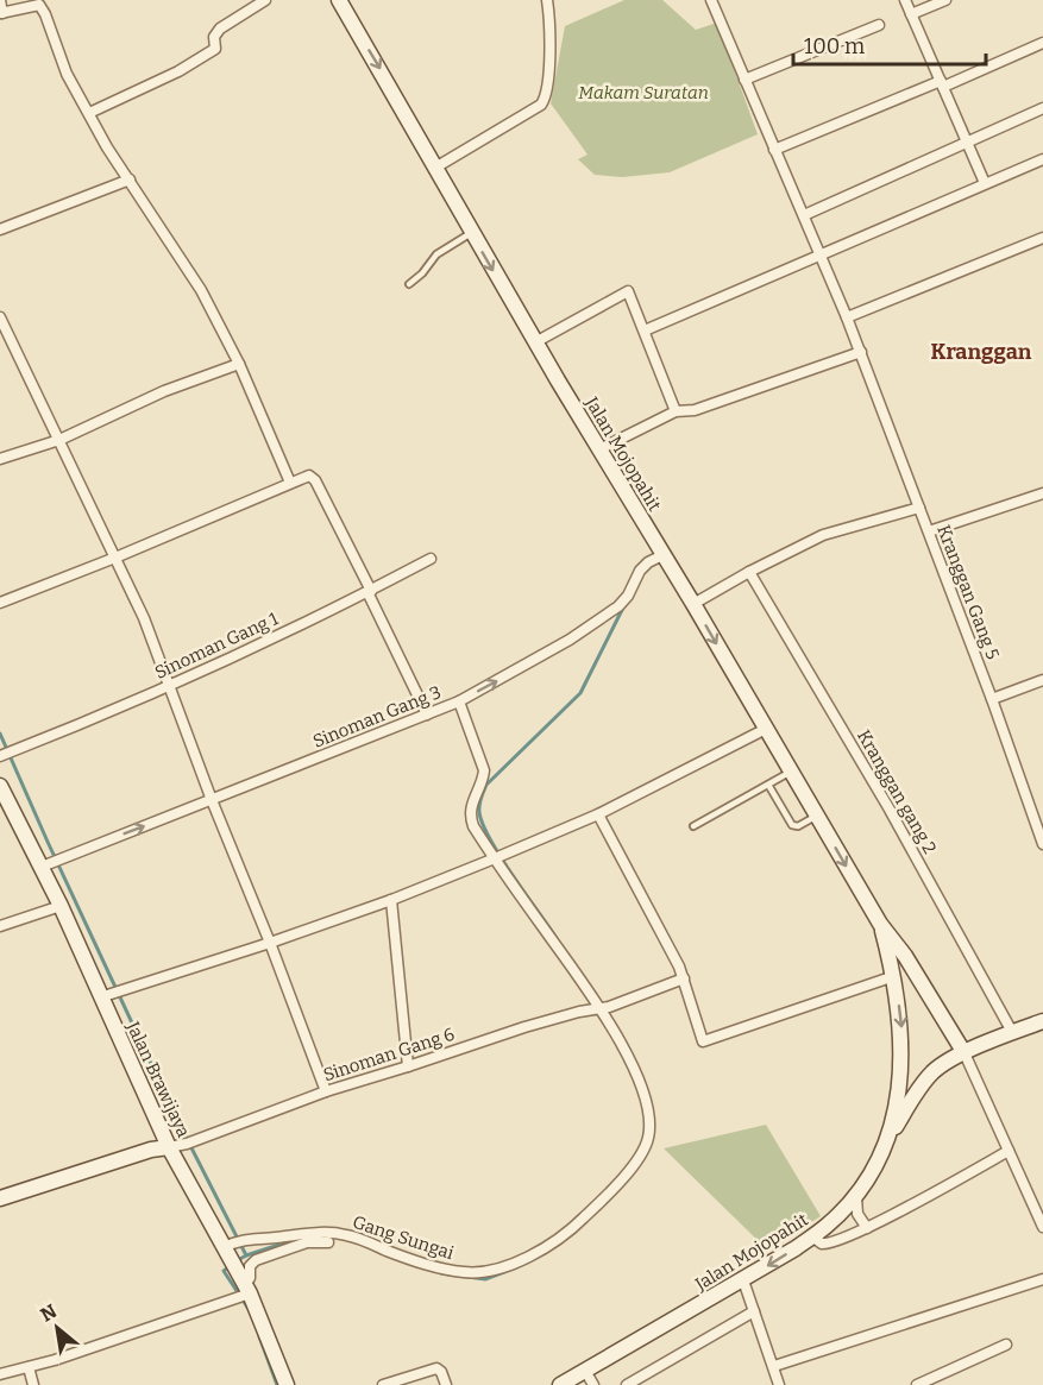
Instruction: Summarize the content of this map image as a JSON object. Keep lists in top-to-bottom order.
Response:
{
  "streets": {
    "main road": ["Jalan Mojopahit", "Jalan Brawijaya"],
    "street": [
      "Kranggan Gang 5",
      "Sinoman Gang 1",
      "Sinoman Gang 3",
      "Kranggan gang 2",
      "Sinoman Gang 6",
      "Gang Sungai"
    ]
  },
  "crossings": [
    ["Jalan Mojopahit", "Sinoman Gang 3"],
    ["Sinoman Gang 3", "Jalan Brawijaya"],
    ["Sinoman Gang 6", "Jalan Brawijaya"],
    ["Sinoman Gang 6", "Gang Sungai"],
    ["Jalan Brawijaya", "Gang Sungai"]
  ],
  "one_way": ["Jalan Mojopahit", "Sinoman Gang 3"],
  "districts": ["Kranggan"],
  "parks": ["Makam Suratan"],
  "scale_bar": "100 m",
  "north": "top left"
}
